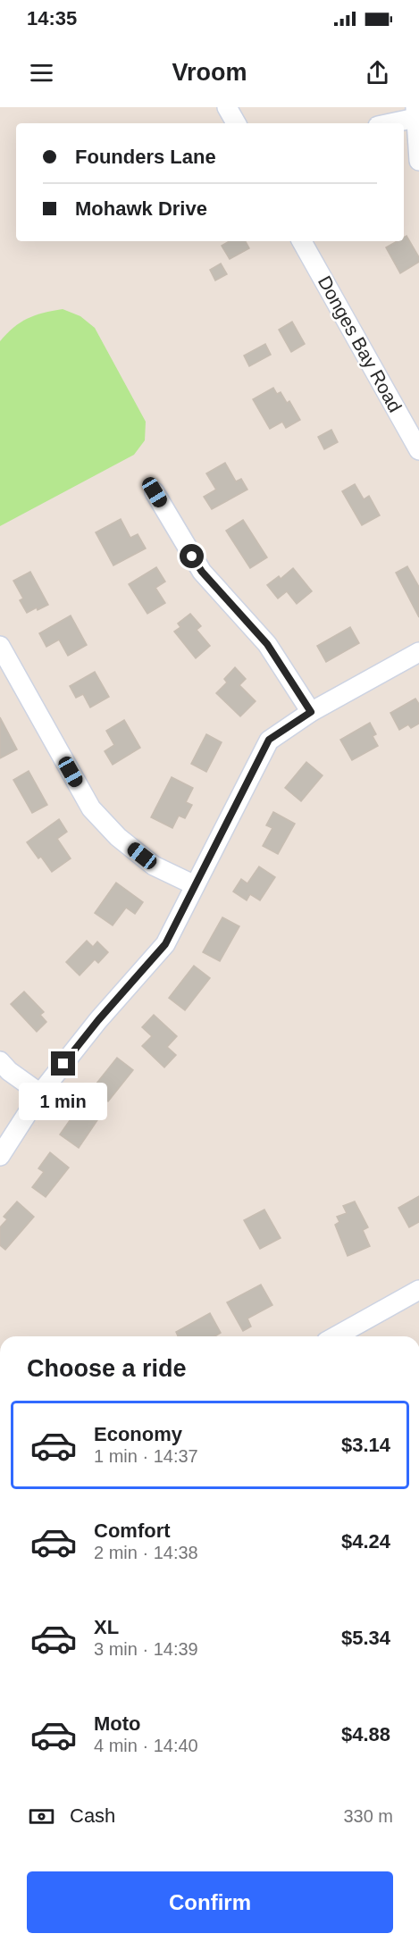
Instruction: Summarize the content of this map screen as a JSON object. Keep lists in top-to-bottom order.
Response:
{
  "streets": {
    "street": ["Donges Bay Road"]
  },
  "page": {
    "status": "14:35",
    "header": "Vroom",
    "banner": ["Founders Lane", "Mohawk Drive"],
    "bubble": "1 min",
    "heading": "Choose a ride",
    "list": [
      {
        "name": "Economy",
        "note": "1 min · 14:37",
        "value": "$3.14"
      },
      {
        "name": "Comfort",
        "note": "2 min · 14:38",
        "value": "$4.24"
      },
      {
        "name": "XL",
        "note": "3 min · 14:39",
        "value": "$5.34"
      },
      {
        "name": "Moto",
        "note": "4 min · 14:40",
        "value": "$4.88"
      }
    ],
    "pay": ["Cash", "330 m"],
    "buttons": "Confirm"
  }
}
